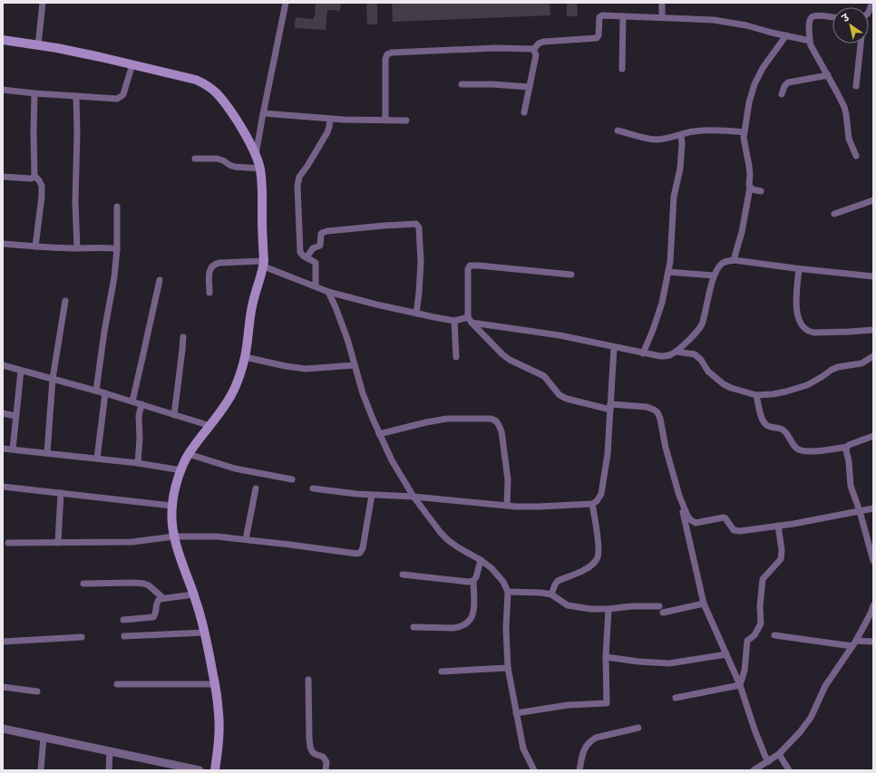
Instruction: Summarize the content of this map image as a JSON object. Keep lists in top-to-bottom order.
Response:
{
  "north": "top left"
}
